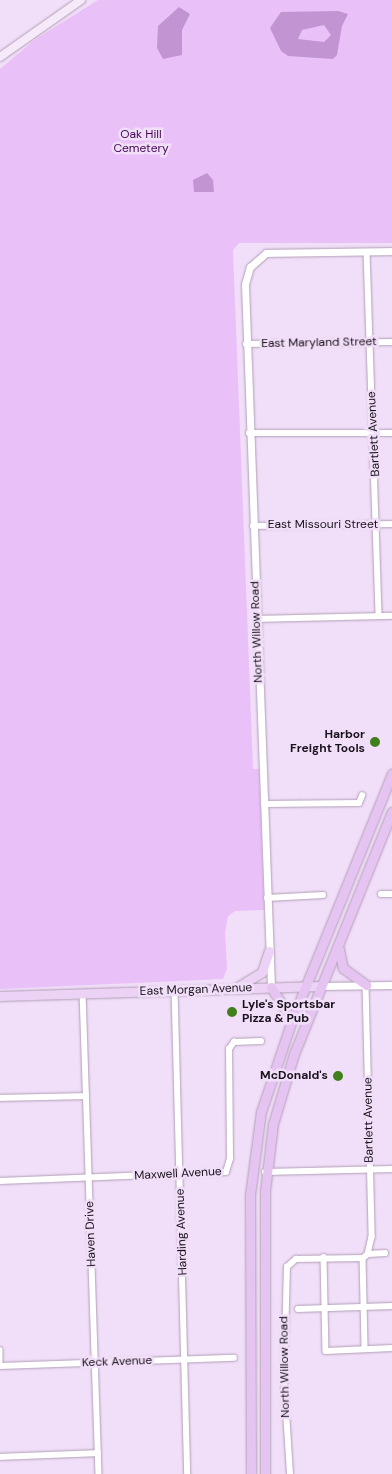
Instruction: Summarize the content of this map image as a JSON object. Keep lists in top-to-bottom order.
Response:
{
  "streets": {
    "main road": ["East Morgan Avenue"],
    "street": [
      "East Maryland Street",
      "Bartlett Avenue",
      "East Missouri Street",
      "North Willow Road",
      "Maxwell Avenue",
      "Harding Avenue",
      "Haven Drive",
      "Keck Avenue"
    ]
  },
  "crossings": [
    ["East Maryland Street", "Bartlett Avenue"],
    ["East Maryland Street", "North Willow Road"],
    ["Bartlett Avenue", "East Missouri Street"],
    ["Bartlett Avenue", "North Willow Road"],
    ["Bartlett Avenue", "East Morgan Avenue"],
    ["East Missouri Street", "North Willow Road"],
    ["North Willow Road", "East Morgan Avenue"],
    ["East Morgan Avenue", "Harding Avenue"],
    ["East Morgan Avenue", "Haven Drive"],
    ["Maxwell Avenue", "Harding Avenue"],
    ["Maxwell Avenue", "Haven Drive"],
    ["Harding Avenue", "Keck Avenue"],
    ["Haven Drive", "Keck Avenue"]
  ],
  "parks": ["Oak Hill Cemetery"],
  "places": ["Harbor Freight Tools", "Lyle's Sportsbar Pizza & Pub", "McDonald's"]
}
